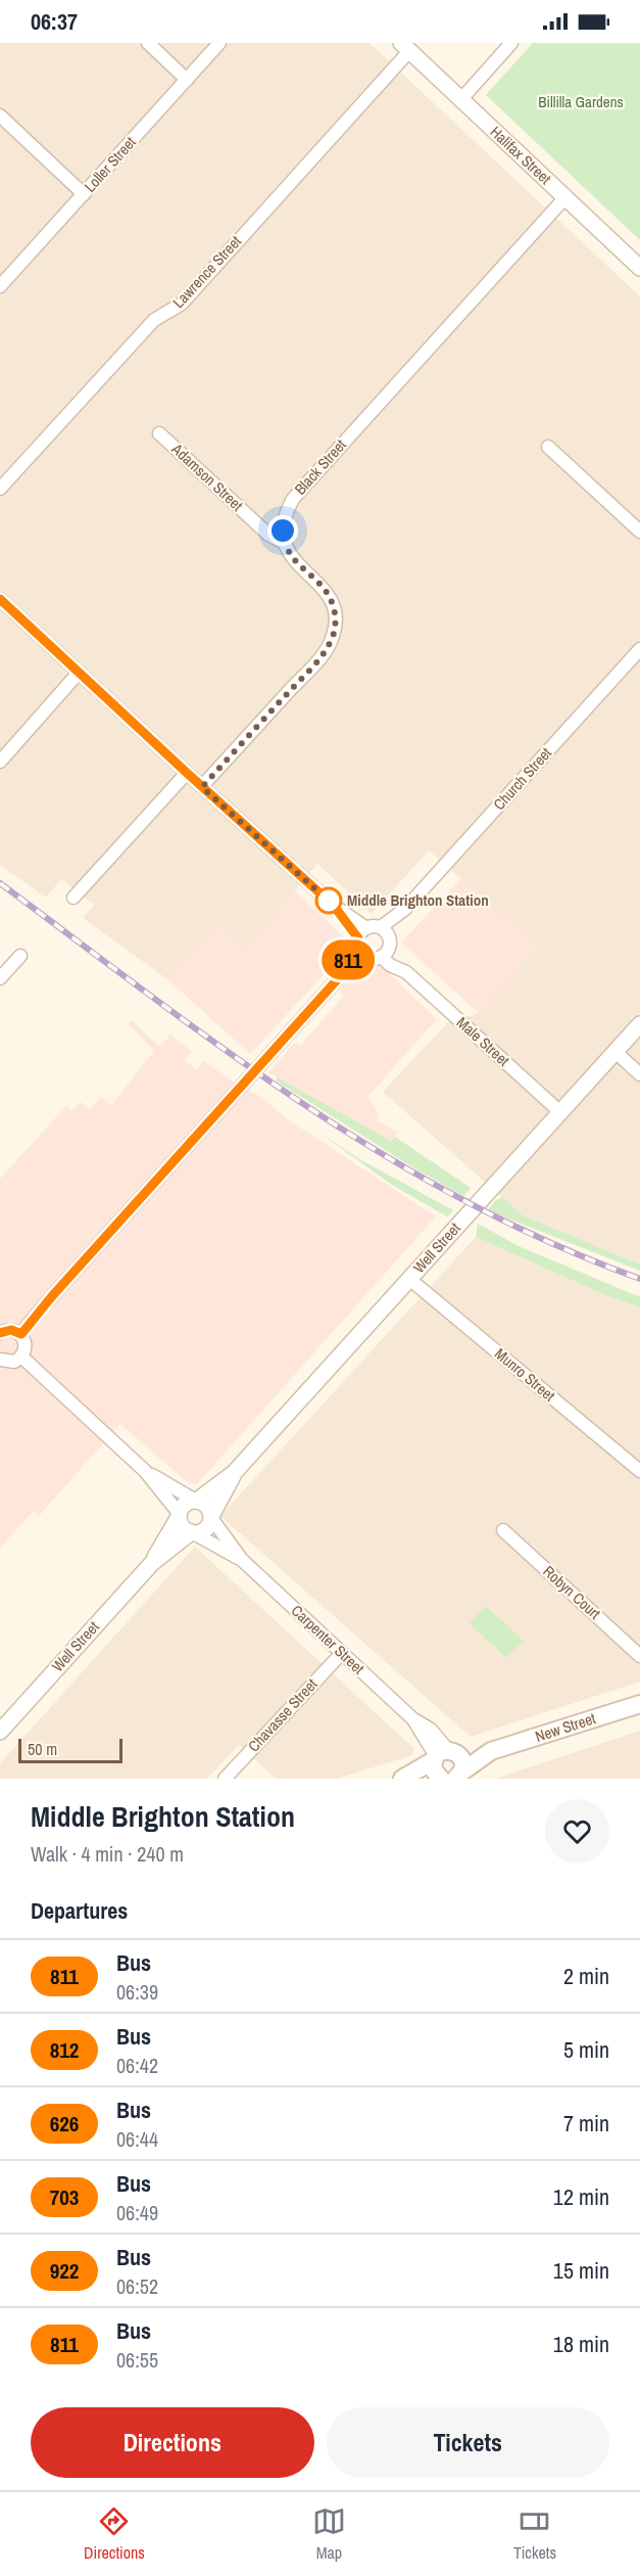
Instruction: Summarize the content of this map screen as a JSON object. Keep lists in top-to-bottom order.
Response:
{
  "streets": {
    "main road": ["New Street"],
    "street": [
      "Halifax Street",
      "Loller Street",
      "Lawrence Street",
      "Black Street",
      "Adamson Street",
      "Church Street",
      "Male Street",
      "Well Street",
      "Munro Street",
      "Robyn Court",
      "Carpenter Street",
      "Chavasse Street"
    ]
  },
  "crossings": [
    ["Halifax Street", "Lawrence Street"],
    ["Halifax Street", "Black Street"],
    ["Black Street", "Adamson Street"],
    ["Church Street", "Male Street"],
    ["Male Street", "Well Street"],
    ["Well Street", "Munro Street"],
    ["Well Street", "Carpenter Street"],
    ["Carpenter Street", "Chavasse Street"],
    ["Carpenter Street", "New Street"]
  ],
  "parks": ["Billilla Gardens"],
  "places": ["Middle Brighton Station"],
  "lines": ["bus line 811"],
  "scale_bar": "50 m",
  "page": {
    "status": "06:37",
    "on_map": "811",
    "scale": "50 m",
    "heading": [
      ["Middle Brighton Station", "Walk · 4 min · 240 m"],
      "Departures"
    ],
    "list": [
      {
        "mark": "811",
        "name": "Bus",
        "note": "06:39",
        "value": "2 min"
      },
      {
        "mark": "812",
        "name": "Bus",
        "note": "06:42",
        "value": "5 min"
      },
      {
        "mark": "626",
        "name": "Bus",
        "note": "06:44",
        "value": "7 min"
      },
      {
        "mark": "703",
        "name": "Bus",
        "note": "06:49",
        "value": "12 min"
      },
      {
        "mark": "922",
        "name": "Bus",
        "note": "06:52",
        "value": "15 min"
      },
      {
        "mark": "811",
        "name": "Bus",
        "note": "06:55",
        "value": "18 min"
      }
    ],
    "buttons": ["Directions", "Tickets"],
    "tabs": ["Directions", "Map", "Tickets"]
  }
}
